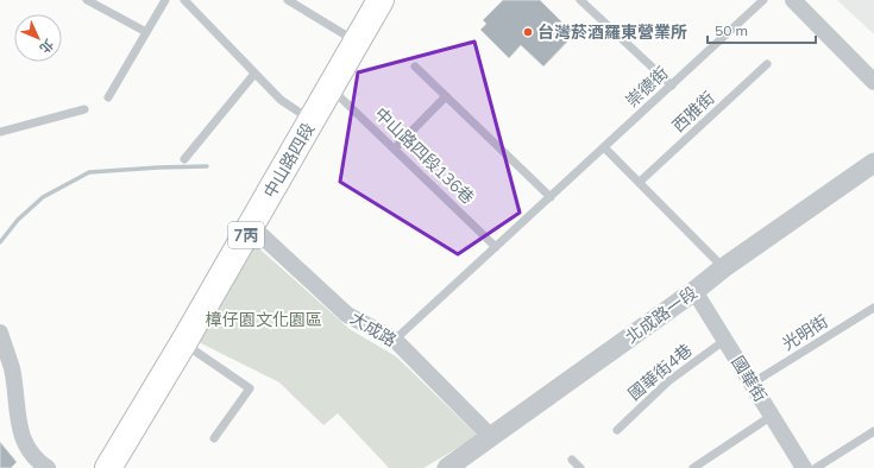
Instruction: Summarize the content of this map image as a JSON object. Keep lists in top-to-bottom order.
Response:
{
  "streets": {
    "main road": ["中山路四段", "7丙"],
    "street": ["北成路一段", "大成路", "國華街"],
    "lane": [
      "崇德街",
      "西雅街",
      "中山路四段136巷",
      "光明街",
      "國華街4巷"
    ]
  },
  "crossings": [
    ["崇德街", "中山路四段136巷"],
    ["崇德街", "大成路"],
    ["中山路四段136巷", "中山路四段"],
    ["中山路四段", "大成路"],
    ["北成路一段", "大成路"],
    ["北成路一段", "國華街"],
    ["光明街", "國華街"],
    ["國華街4巷", "國華街"]
  ],
  "parks": ["樟仔園文化園區"],
  "places": ["台灣菸酒羅東營業所"],
  "scale_bar": "50 m",
  "north": "bottom right"
}
